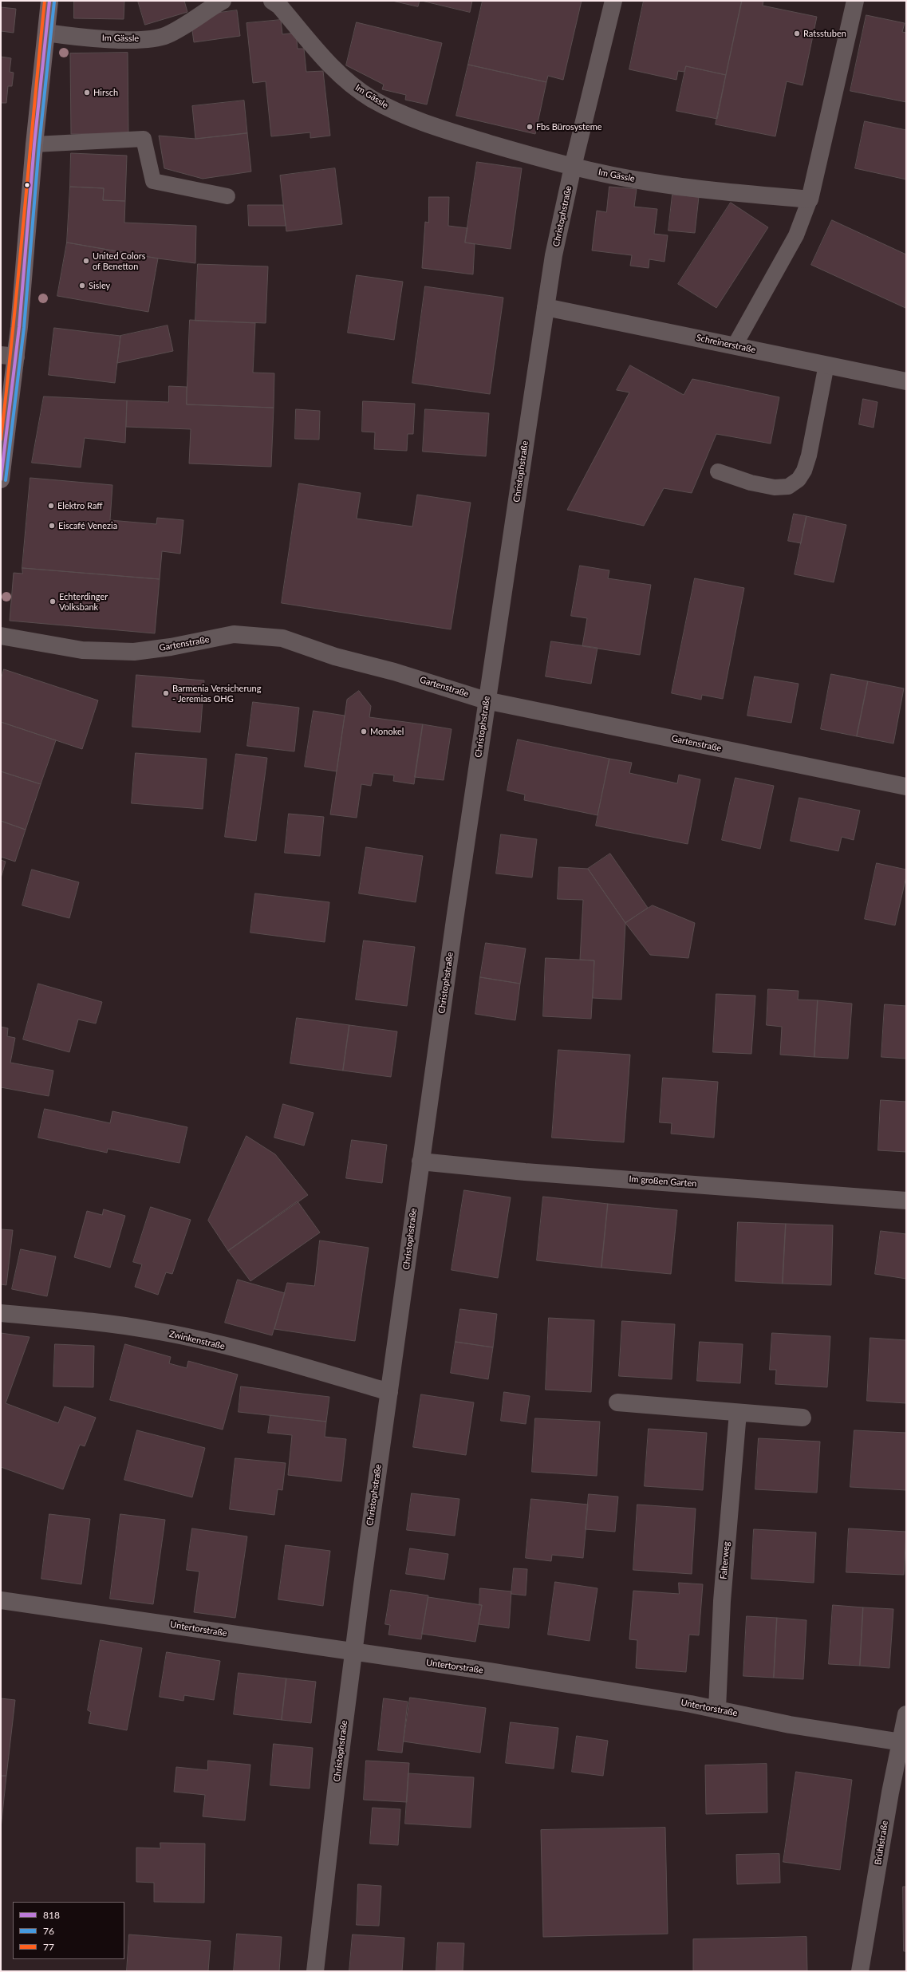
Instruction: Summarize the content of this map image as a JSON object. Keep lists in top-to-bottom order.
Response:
{
  "streets": {
    "street": [
      "Im Gässle",
      "Christophstraße",
      "Schreinerstraße",
      "Gartenstraße",
      "Im großen Garten",
      "Zwinkenstraße",
      "Falterweg",
      "Untertorstraße",
      "Brühlstraße"
    ]
  },
  "crossings": [
    ["Im Gässle", "Christophstraße"],
    ["Christophstraße", "Schreinerstraße"],
    ["Christophstraße", "Gartenstraße"],
    ["Christophstraße", "Im großen Garten"],
    ["Christophstraße", "Zwinkenstraße"],
    ["Christophstraße", "Untertorstraße"],
    ["Falterweg", "Untertorstraße"],
    ["Untertorstraße", "Brühlstraße"]
  ],
  "places": [
    "Ratsstuben",
    "Hirsch",
    "Fbs Bürosysteme",
    "United Colors of Benetton",
    "Sisley",
    "Elektro Raff",
    "Eiscafé Venezia",
    "Echterdinger Volksbank",
    "Barmenia Versicherung - Jeremias OHG",
    "Monokel"
  ],
  "lines": ["transit line 818", "transit line 77", "transit line 76"],
  "legend": ["818", "76", "77"]
}
